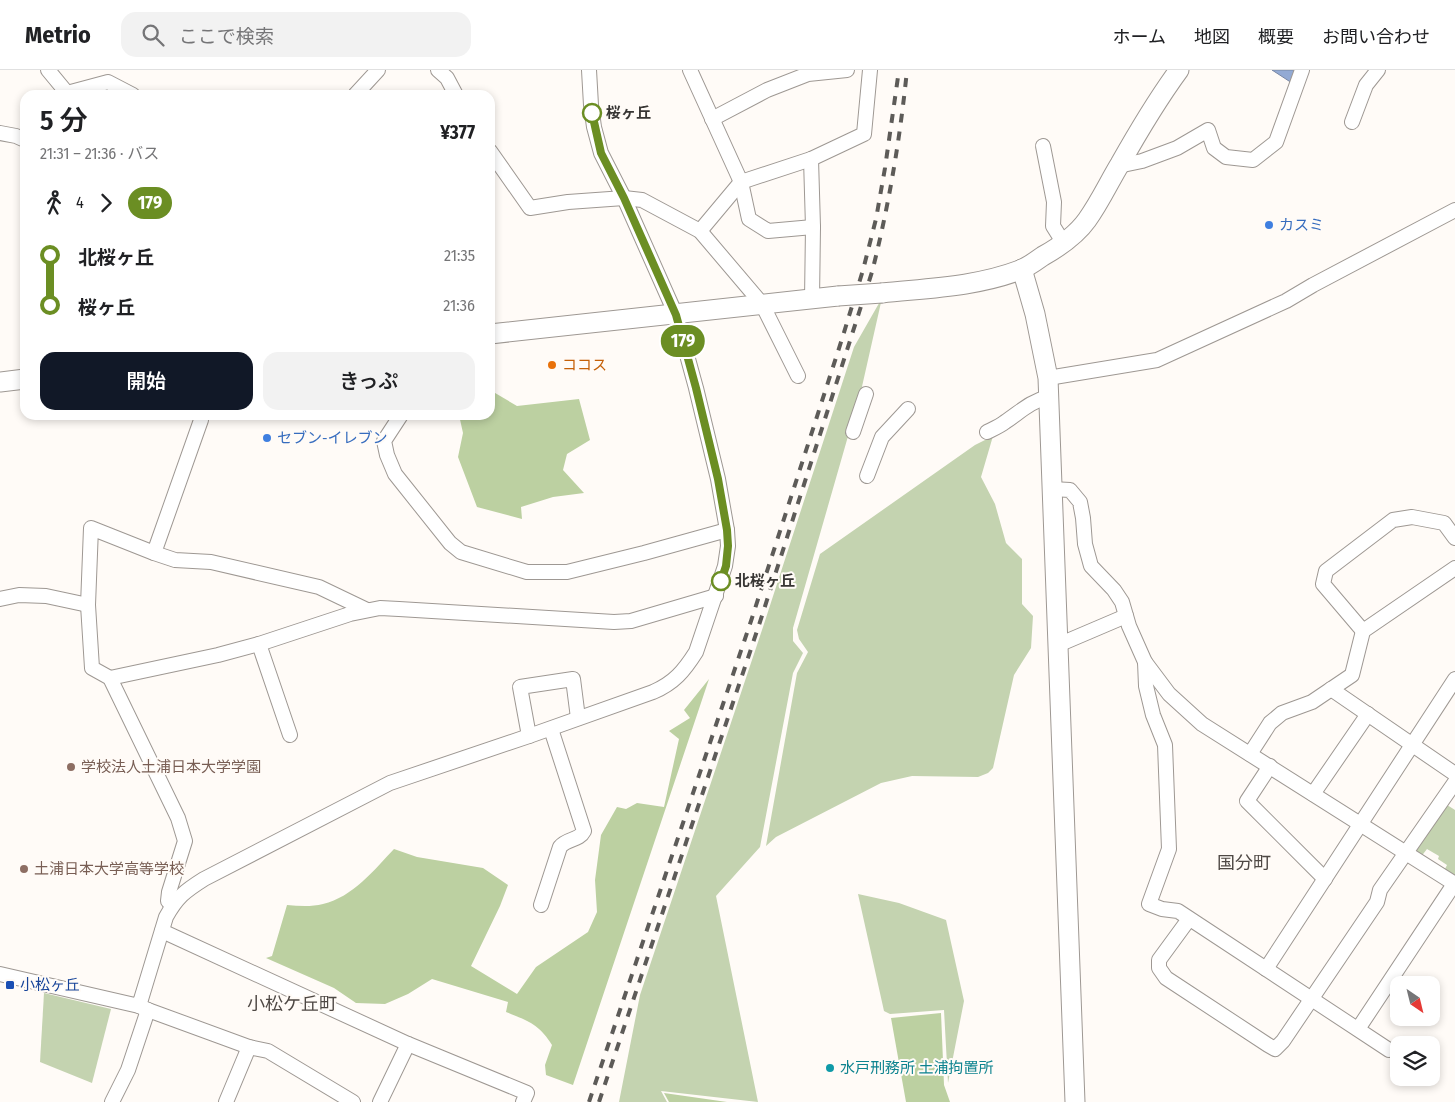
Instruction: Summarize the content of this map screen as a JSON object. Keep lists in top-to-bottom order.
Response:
{
  "districts": ["国分町", "小松ケ丘町"],
  "places": {
    "other": [
      "桜ヶ丘",
      "カスミ",
      "ココス",
      "セブン-イレブン",
      "北桜ヶ丘",
      "学校法人土浦日本大学学園",
      "土浦日本大学高等学校",
      "水戸刑務所 土浦拘置所"
    ],
    "transit": ["小松ヶ丘"]
  },
  "lines": ["bus line 179"],
  "north": "bottom right",
  "page": {
    "header": "Metrio",
    "search": "ここで検索",
    "nav": [
      "ホーム",
      "地図",
      "概要",
      "お問い合わせ"
    ],
    "on_map": "179",
    "heading": ["5 分", "21:31 – 21:36 · バス", "¥377"],
    "legs": ["4", "179"],
    "list": [
      {
        "name": "北桜ヶ丘",
        "value": "21:35"
      },
      {
        "name": "桜ヶ丘",
        "value": "21:36"
      }
    ],
    "buttons": ["開始", "きっぷ"]
  }
}
